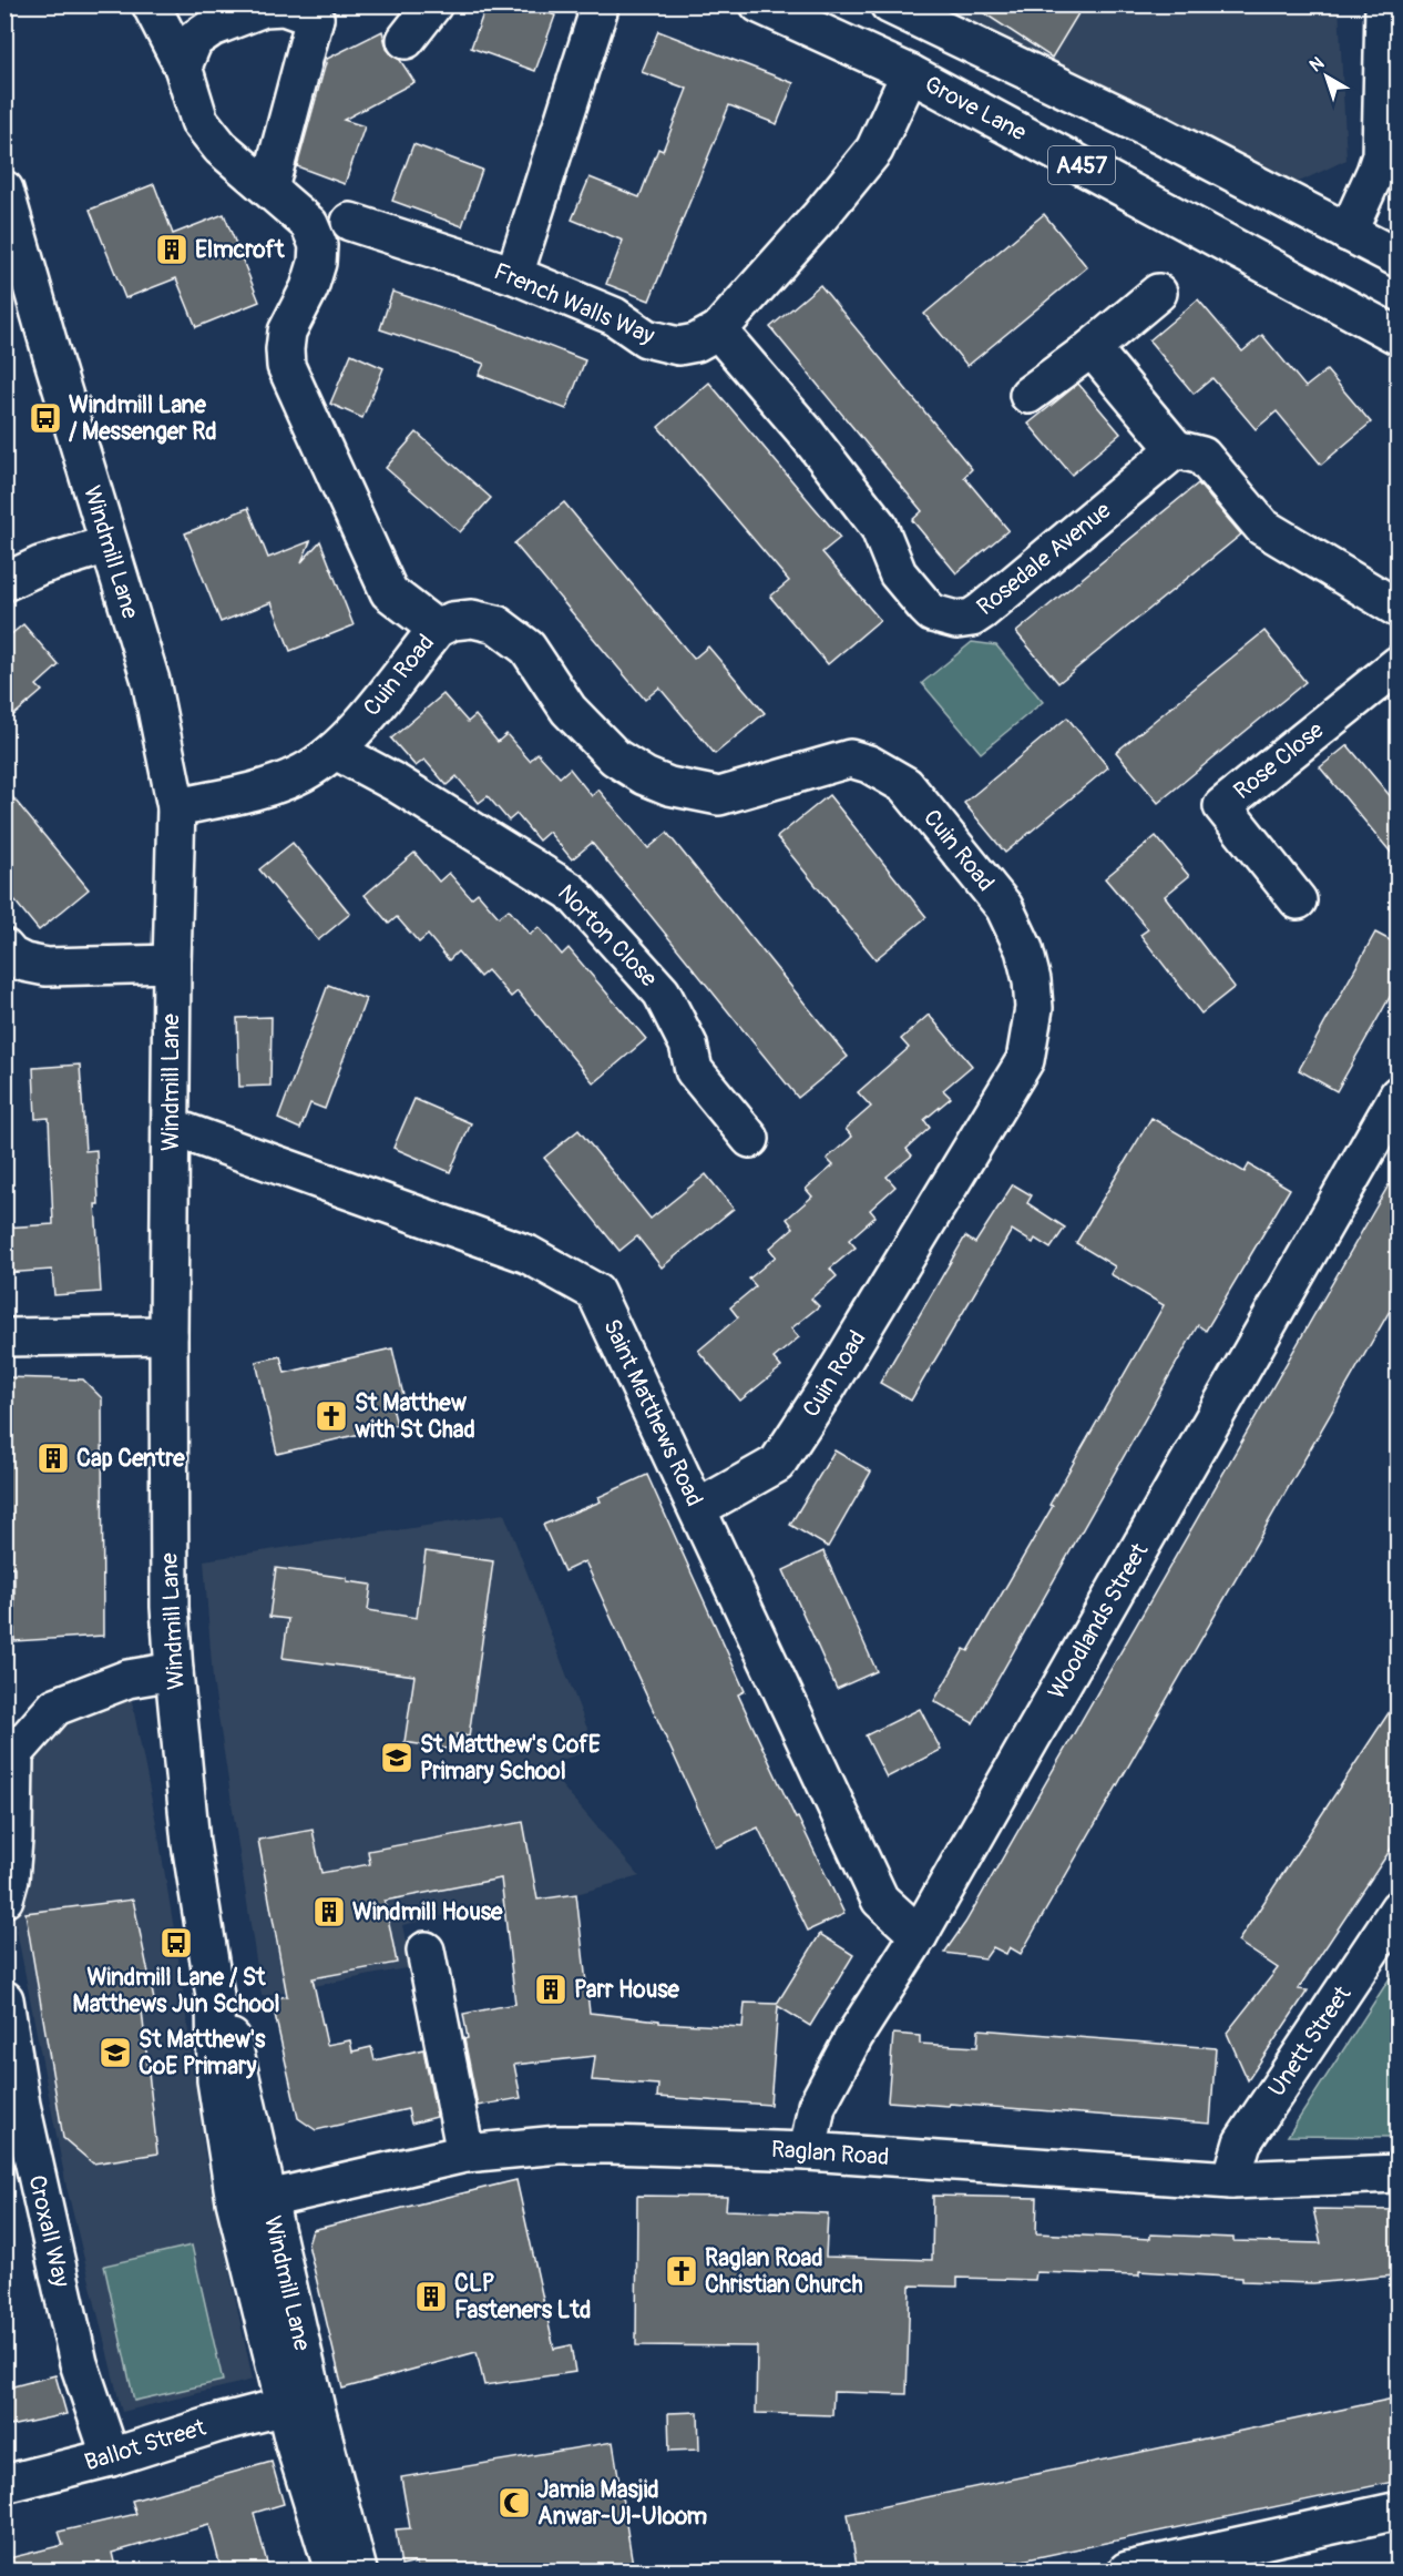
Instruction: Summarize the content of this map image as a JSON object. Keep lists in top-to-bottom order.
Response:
{
  "streets": {
    "street": [
      "Grove Lane",
      "A457",
      "French Walls Way",
      "Windmill Lane",
      "Rosedale Avenue",
      "Cuin Road",
      "Rose Close",
      "Norton Close",
      "Saint Matthews Road",
      "Woodlands Street",
      "Unett Street",
      "Raglan Road",
      "Croxall Way",
      "Ballot Street"
    ]
  },
  "crossings": [
    ["Grove Lane", "French Walls Way"],
    ["French Walls Way", "Rosedale Avenue"],
    ["Windmill Lane", "Cuin Road"],
    ["Windmill Lane", "Saint Matthews Road"],
    ["Windmill Lane", "Raglan Road"],
    ["Windmill Lane", "Ballot Street"],
    ["Cuin Road", "Norton Close"],
    ["Cuin Road", "Saint Matthews Road"],
    ["Saint Matthews Road", "Woodlands Street"],
    ["Woodlands Street", "Raglan Road"],
    ["Unett Street", "Raglan Road"],
    ["Croxall Way", "Ballot Street"]
  ],
  "places": {
    "building": [
      "Elmcroft",
      "Cap Centre",
      "Windmill House",
      "Parr House",
      "CLP Fasteners Ltd"
    ],
    "bus stop": ["Windmill Lane / Messenger Rd", "Windmill Lane / St Matthews Jun School"],
    "church": ["St Matthew with St Chad", "Raglan Road Christian Church"],
    "school or university": ["St Matthew's CofE Primary School", "St Matthew's CoE Primary"],
    "mosque": ["Jamia Masjid Anwar-Ul-Uloom"]
  },
  "north": "top left"
}
